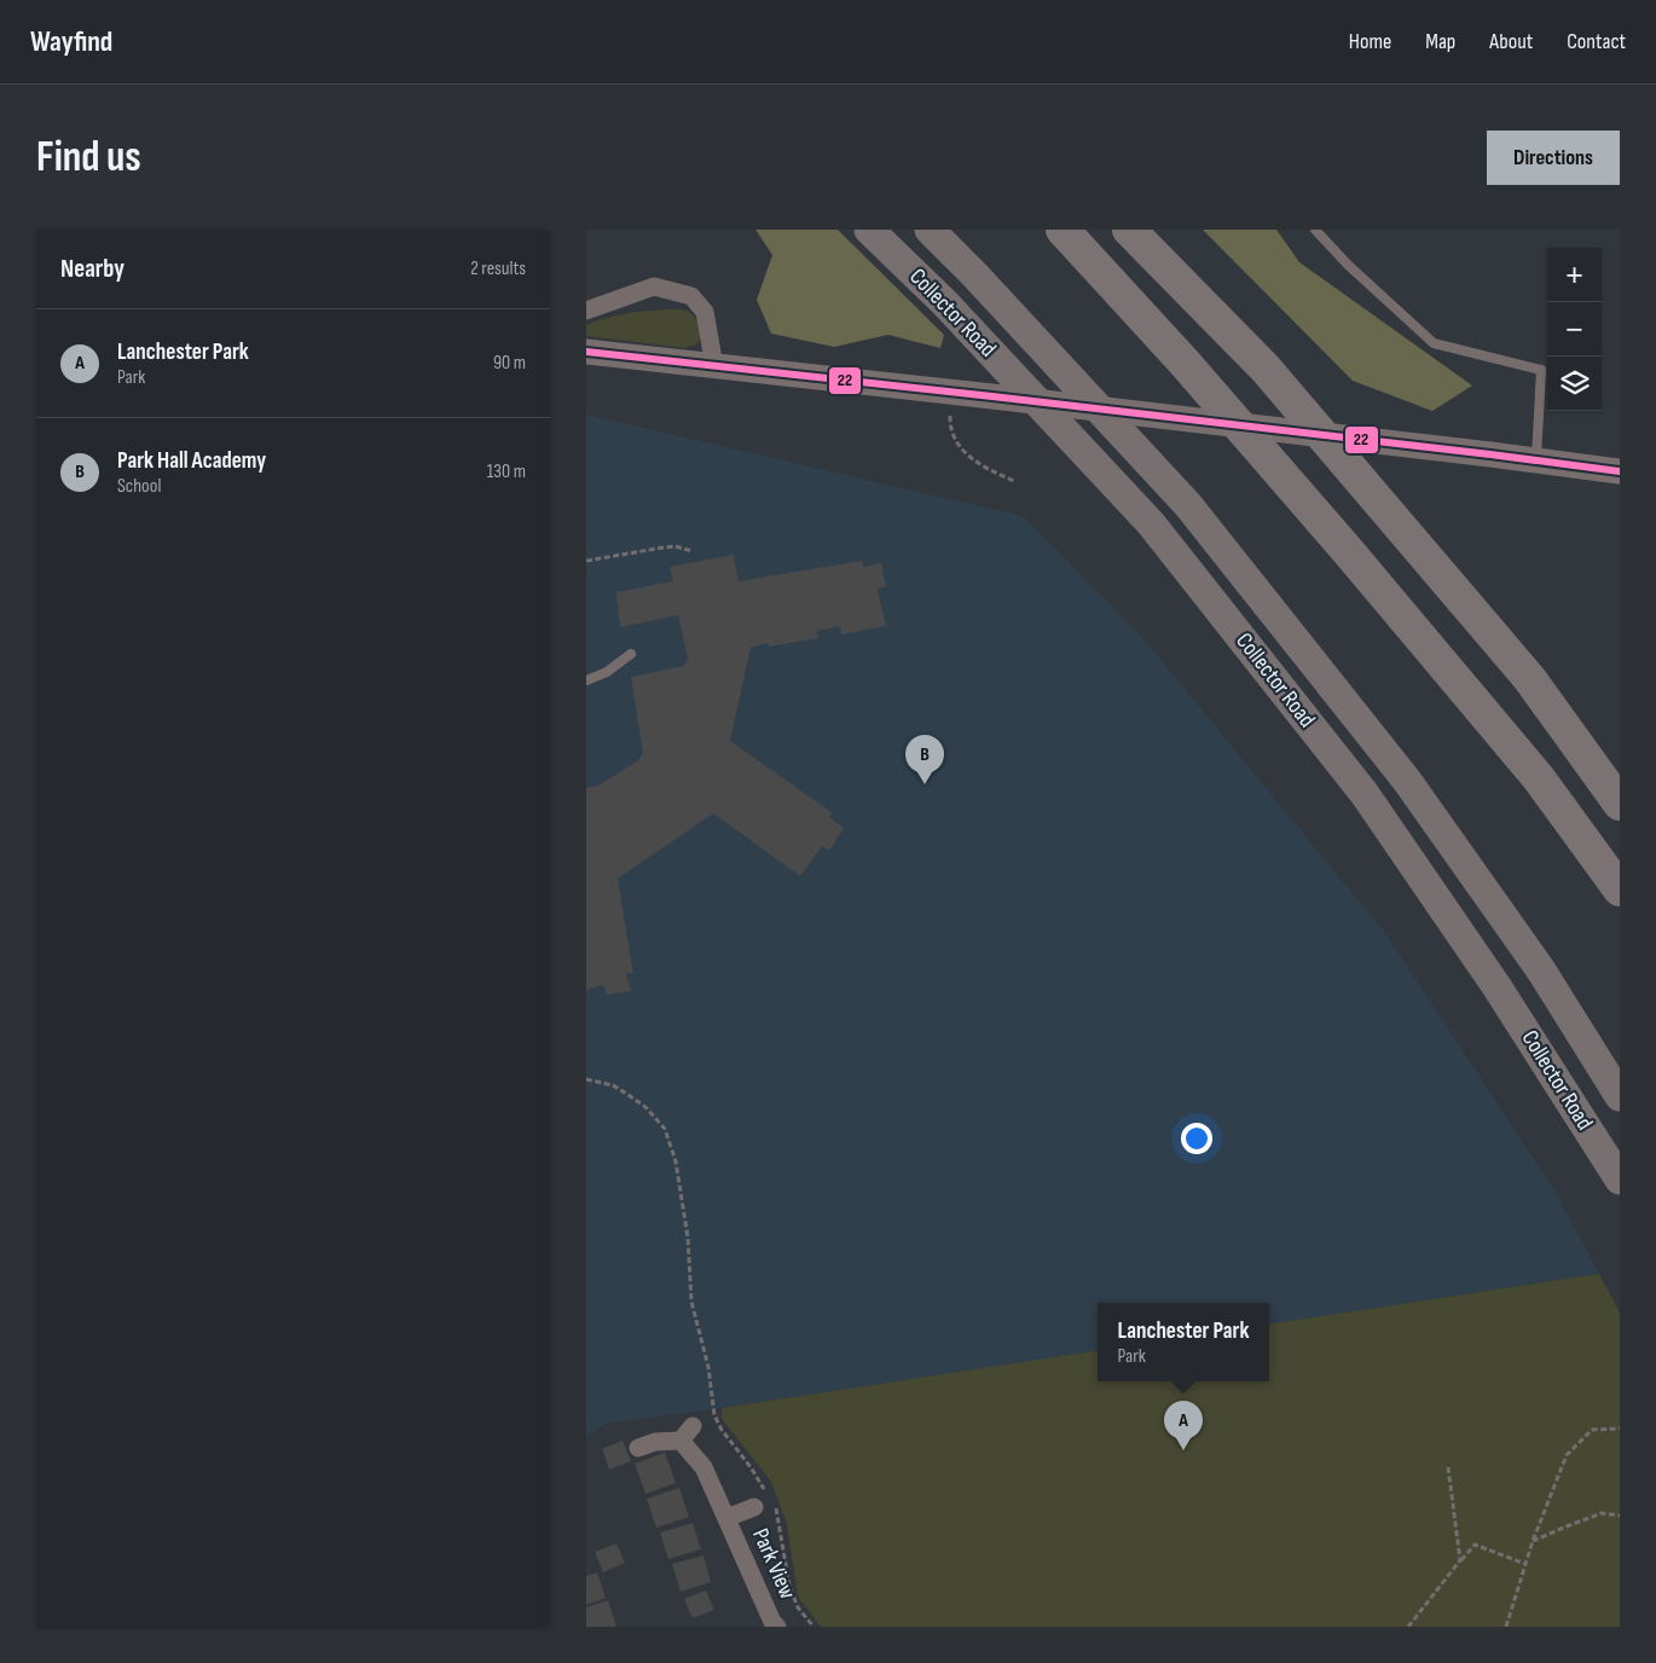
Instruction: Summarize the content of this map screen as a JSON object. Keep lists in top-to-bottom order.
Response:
{
  "streets": {
    "highway": ["Collector Road"],
    "street": ["Park View"]
  },
  "lines": ["transit line 22"],
  "page": {
    "header": "Wayfind",
    "nav": [
      "Home",
      "Map",
      "About",
      "Contact"
    ],
    "buttons": "Directions",
    "title": "Find us",
    "heading": ["Nearby", "2 results"],
    "map_buttons": ["+", "−"],
    "list": [
      {
        "mark": "A",
        "name": "Lanchester Park",
        "note": "Park",
        "value": "90 m"
      },
      {
        "mark": "B",
        "name": "Park Hall Academy",
        "note": "School",
        "value": "130 m"
      }
    ],
    "pins": ["B", "A"],
    "popup": ["Lanchester Park", "Park"]
  }
}
